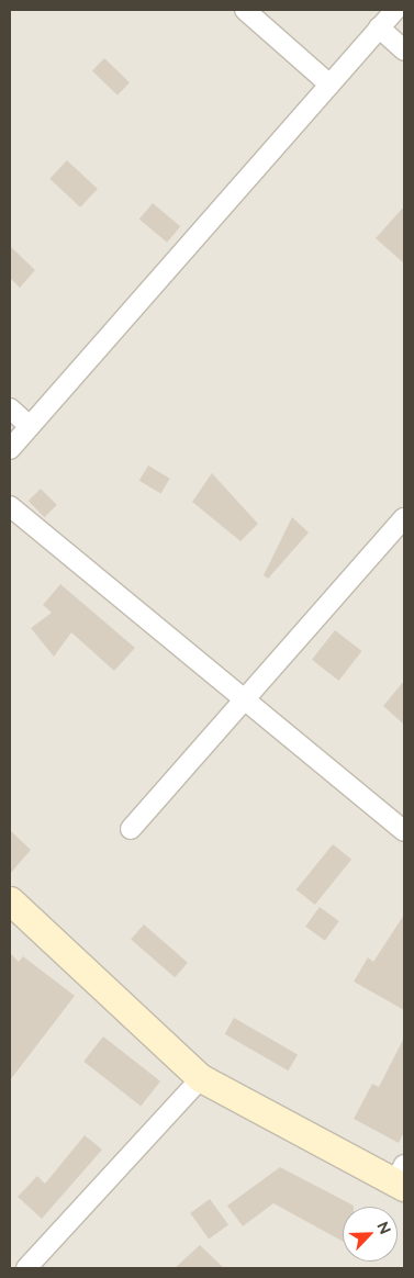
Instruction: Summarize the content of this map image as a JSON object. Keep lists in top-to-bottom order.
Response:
{
  "north": "top right"
}
